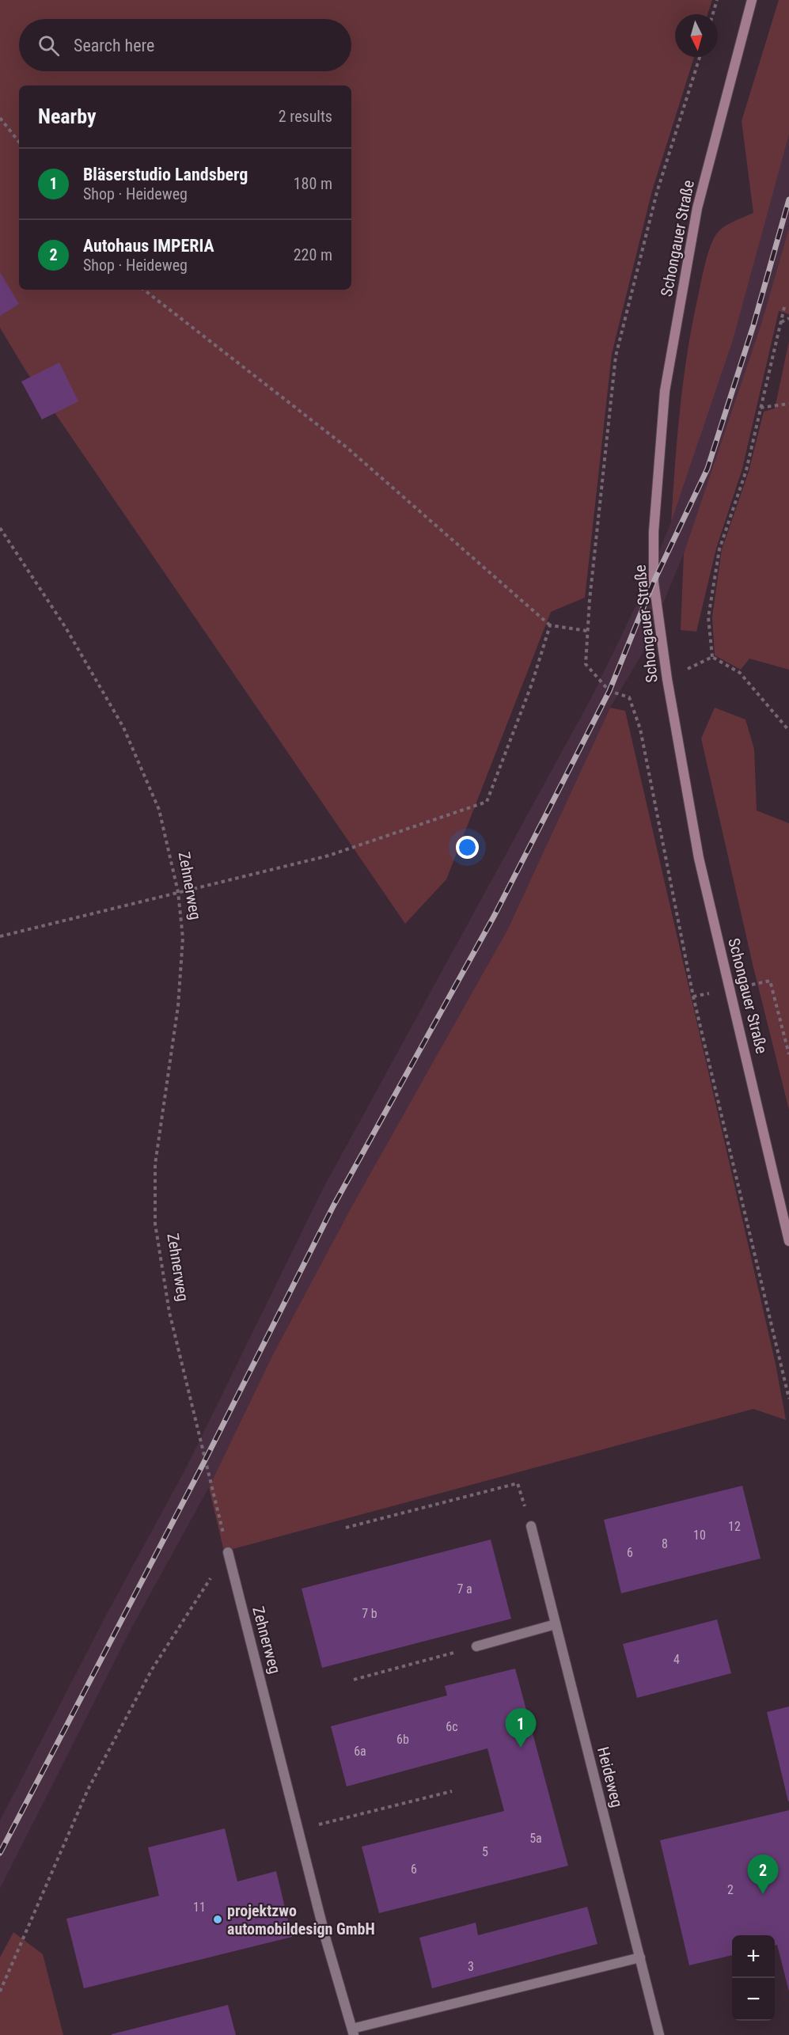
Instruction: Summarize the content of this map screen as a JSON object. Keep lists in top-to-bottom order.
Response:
{
  "streets": {
    "main road": ["Schongauer Straße"],
    "street": ["Zehnerweg", "Heideweg"]
  },
  "places": ["projektzwo automobildesign GmbH"],
  "house_numbers": [
    "12",
    "10",
    "8",
    "6",
    "7 a",
    "7 b",
    "4",
    "6c",
    "6b",
    "6a",
    "5a",
    "5",
    "6",
    "2",
    "11",
    "3"
  ],
  "north": "bottom",
  "page": {
    "search": "Search here",
    "heading": ["Nearby", "2 results"],
    "list": [
      {
        "mark": "1",
        "name": "Bläserstudio Landsberg",
        "note": "Shop · Heideweg",
        "value": "180 m"
      },
      {
        "mark": "2",
        "name": "Autohaus IMPERIA",
        "note": "Shop · Heideweg",
        "value": "220 m"
      }
    ],
    "pins": ["1", "2"],
    "map_buttons": ["+", "−"]
  }
}
